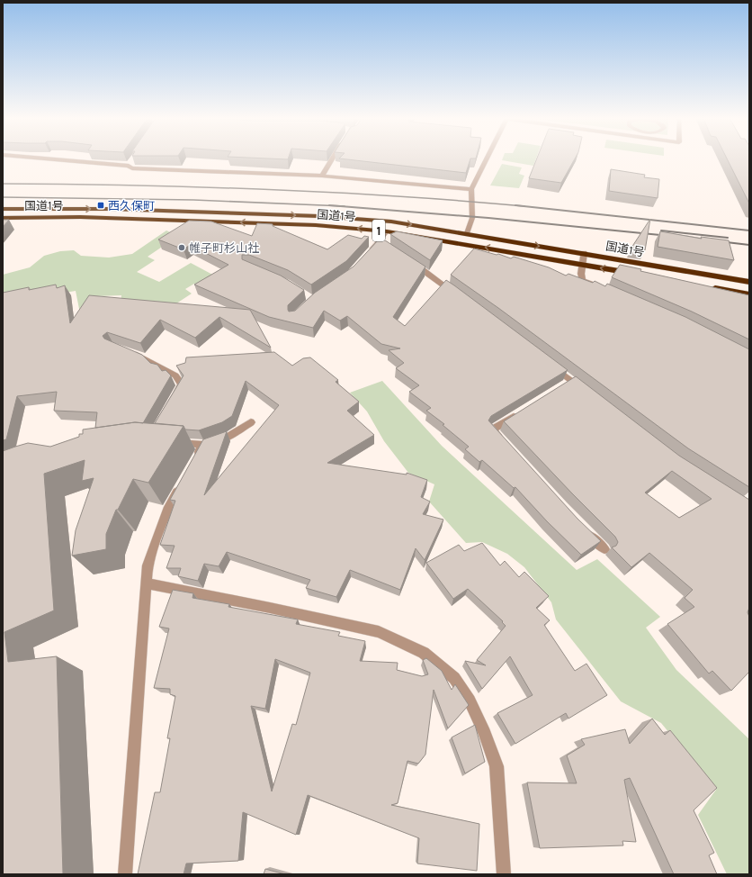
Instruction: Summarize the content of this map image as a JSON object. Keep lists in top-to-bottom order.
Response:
{
  "streets": {
    "highway": ["国道1号", "1"]
  },
  "places": {
    "transit": ["西久保町"],
    "other": ["帷子町杉山社"]
  }
}
